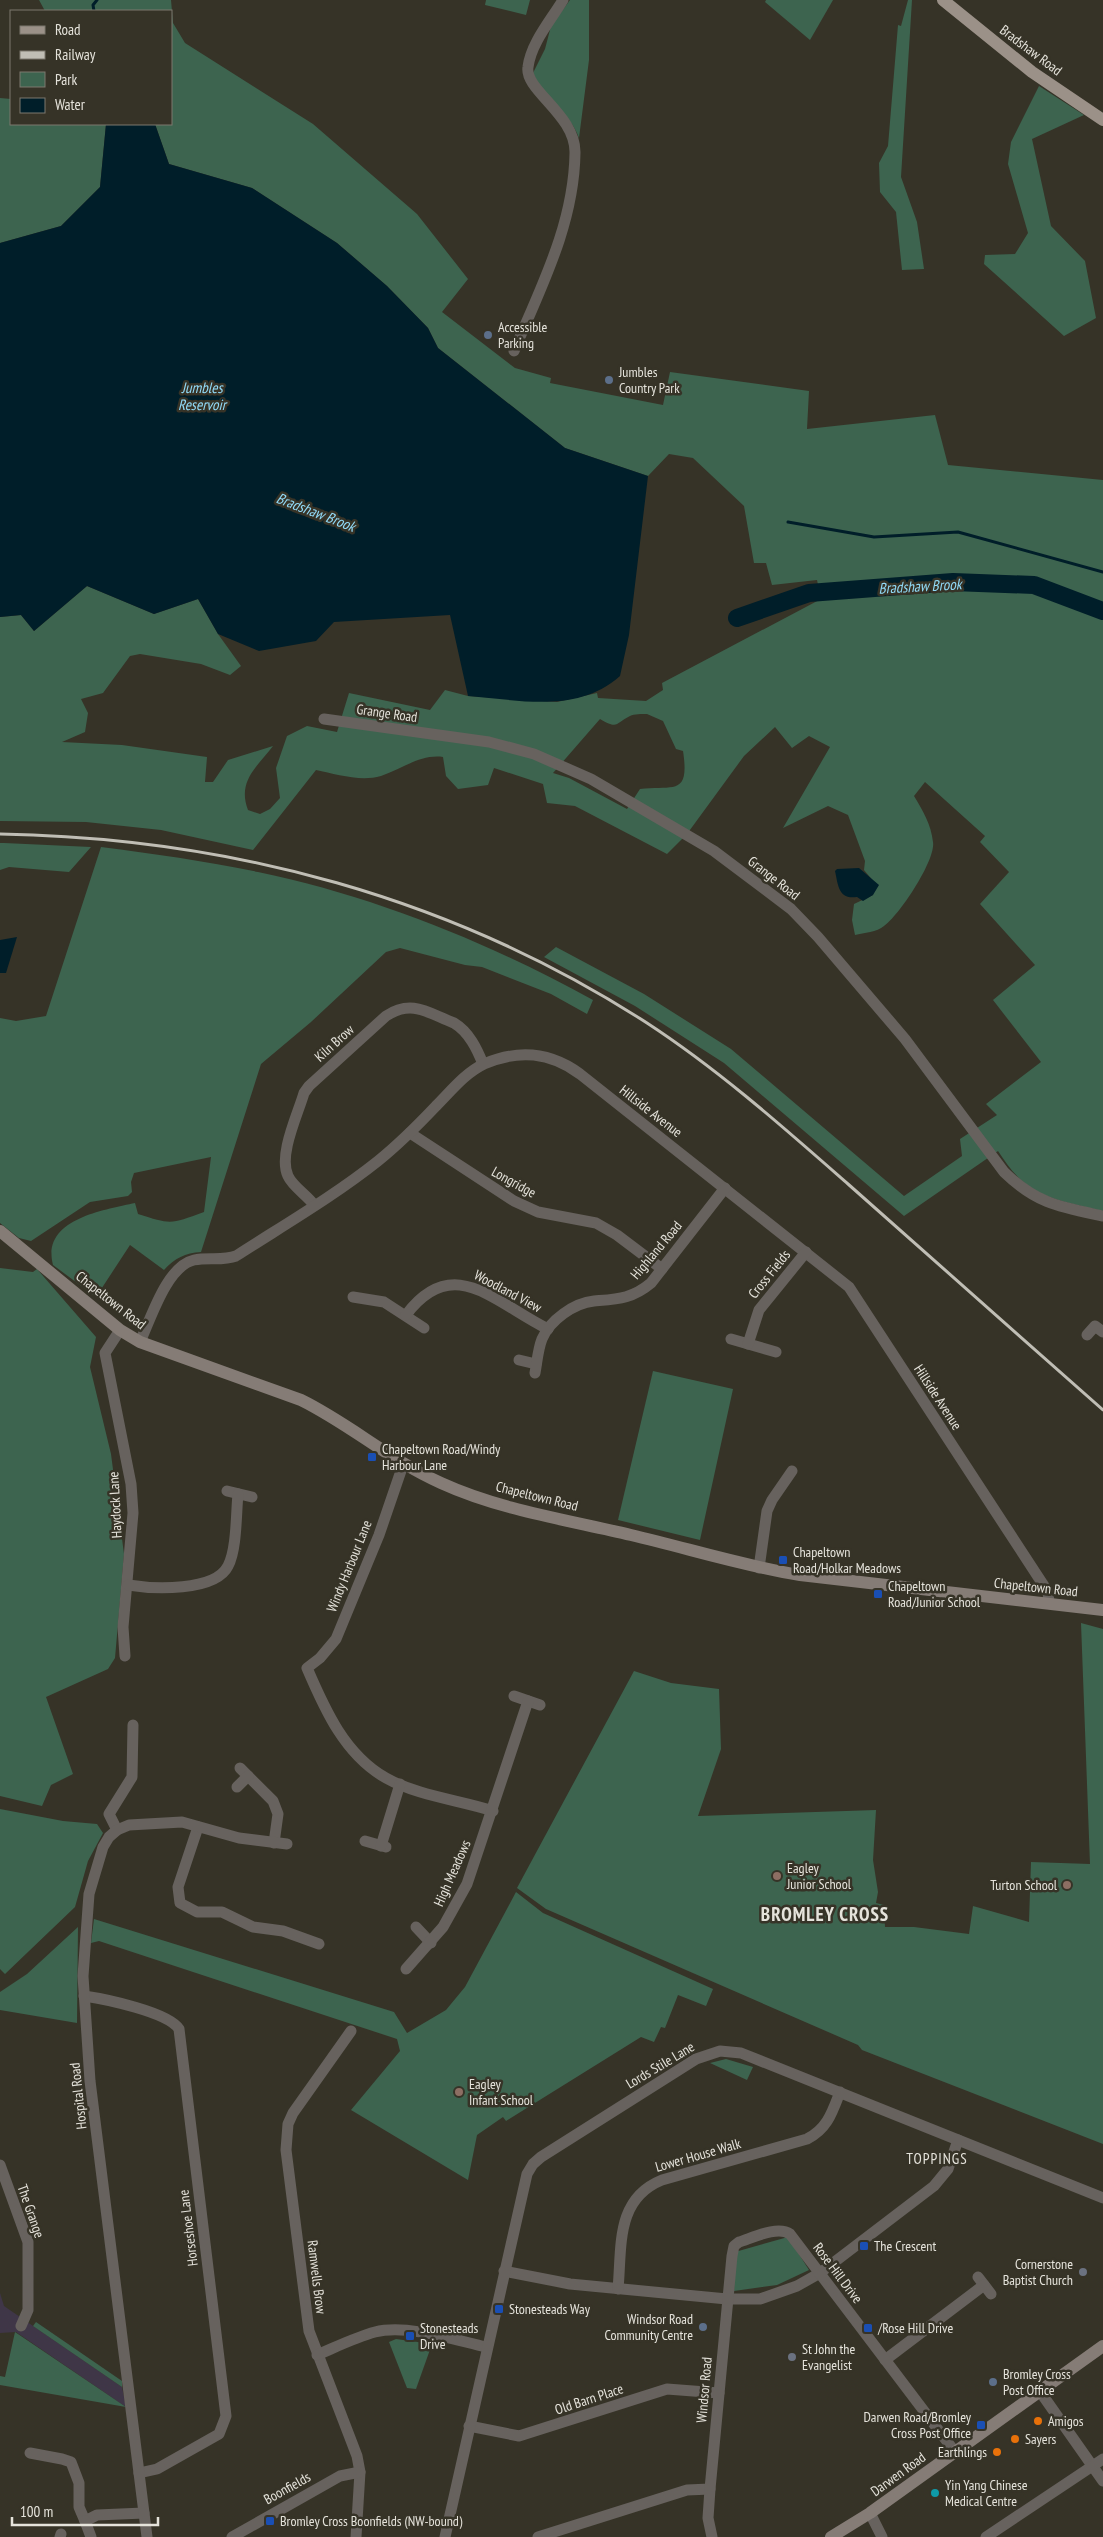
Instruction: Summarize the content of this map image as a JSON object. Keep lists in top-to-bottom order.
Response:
{
  "streets": {
    "main road": ["Bradshaw Road", "Chapeltown Road", "Darwen Road"],
    "street": [
      "Grange Road",
      "Kiln Brow",
      "Hillside Avenue",
      "Longridge",
      "Highland Road",
      "Cross Fields",
      "Woodland View",
      "Haydock Lane",
      "Windy Harbour Lane",
      "High Meadows",
      "Lords Stile Lane",
      "Hospital Road",
      "Lower House Walk",
      "The Grange",
      "Horseshoe Lane",
      "Rose Hill Drive",
      "Ramwells Brow",
      "Windsor Road",
      "Old Barn Place",
      "Boonfields"
    ]
  },
  "crossings": [
    ["Kiln Brow", "Hillside Avenue"],
    ["Hillside Avenue", "Longridge"],
    ["Hillside Avenue", "Highland Road"],
    ["Hillside Avenue", "Cross Fields"],
    ["Hillside Avenue", "Chapeltown Road"],
    ["Longridge", "Highland Road"],
    ["Highland Road", "Woodland View"],
    ["Chapeltown Road", "Haydock Lane"],
    ["Chapeltown Road", "Windy Harbour Lane"],
    ["Lords Stile Lane", "Lower House Walk"],
    ["Hospital Road", "Horseshoe Lane"],
    ["Rose Hill Drive", "Windsor Road"],
    ["Rose Hill Drive", "Darwen Road"],
    ["Ramwells Brow", "Boonfields"],
    ["Windsor Road", "Old Barn Place"]
  ],
  "districts": ["BROMLEY CROSS", "TOPPINGS"],
  "water": ["Jumbles Reservoir", "Bradshaw Brook"],
  "places": {
    "other": [
      "Accessible Parking",
      "Jumbles Country Park",
      "Eagley Junior School",
      "Turton School",
      "Eagley Infant School",
      "Cornerstone Baptist Church",
      "Windsor Road Community Centre",
      "St John the Evangelist",
      "Bromley Cross Post Office",
      "Amigos",
      "Sayers",
      "Earthlings",
      "Yin Yang Chinese Medical Centre"
    ],
    "transit": [
      "Chapeltown Road/Windy Harbour Lane",
      "Chapeltown Road/Holkar Meadows",
      "Chapeltown Road/Junior School",
      "The Crescent",
      "Stonesteads Way",
      "/Rose Hill Drive",
      "Stonesteads Drive",
      "Darwen Road/Bromley Cross Post Office",
      "Bromley Cross Boonfields (NW-bound)"
    ]
  },
  "legend": [
    "Road",
    "Railway",
    "Park",
    "Water"
  ],
  "scale_bar": "100 m"
}
